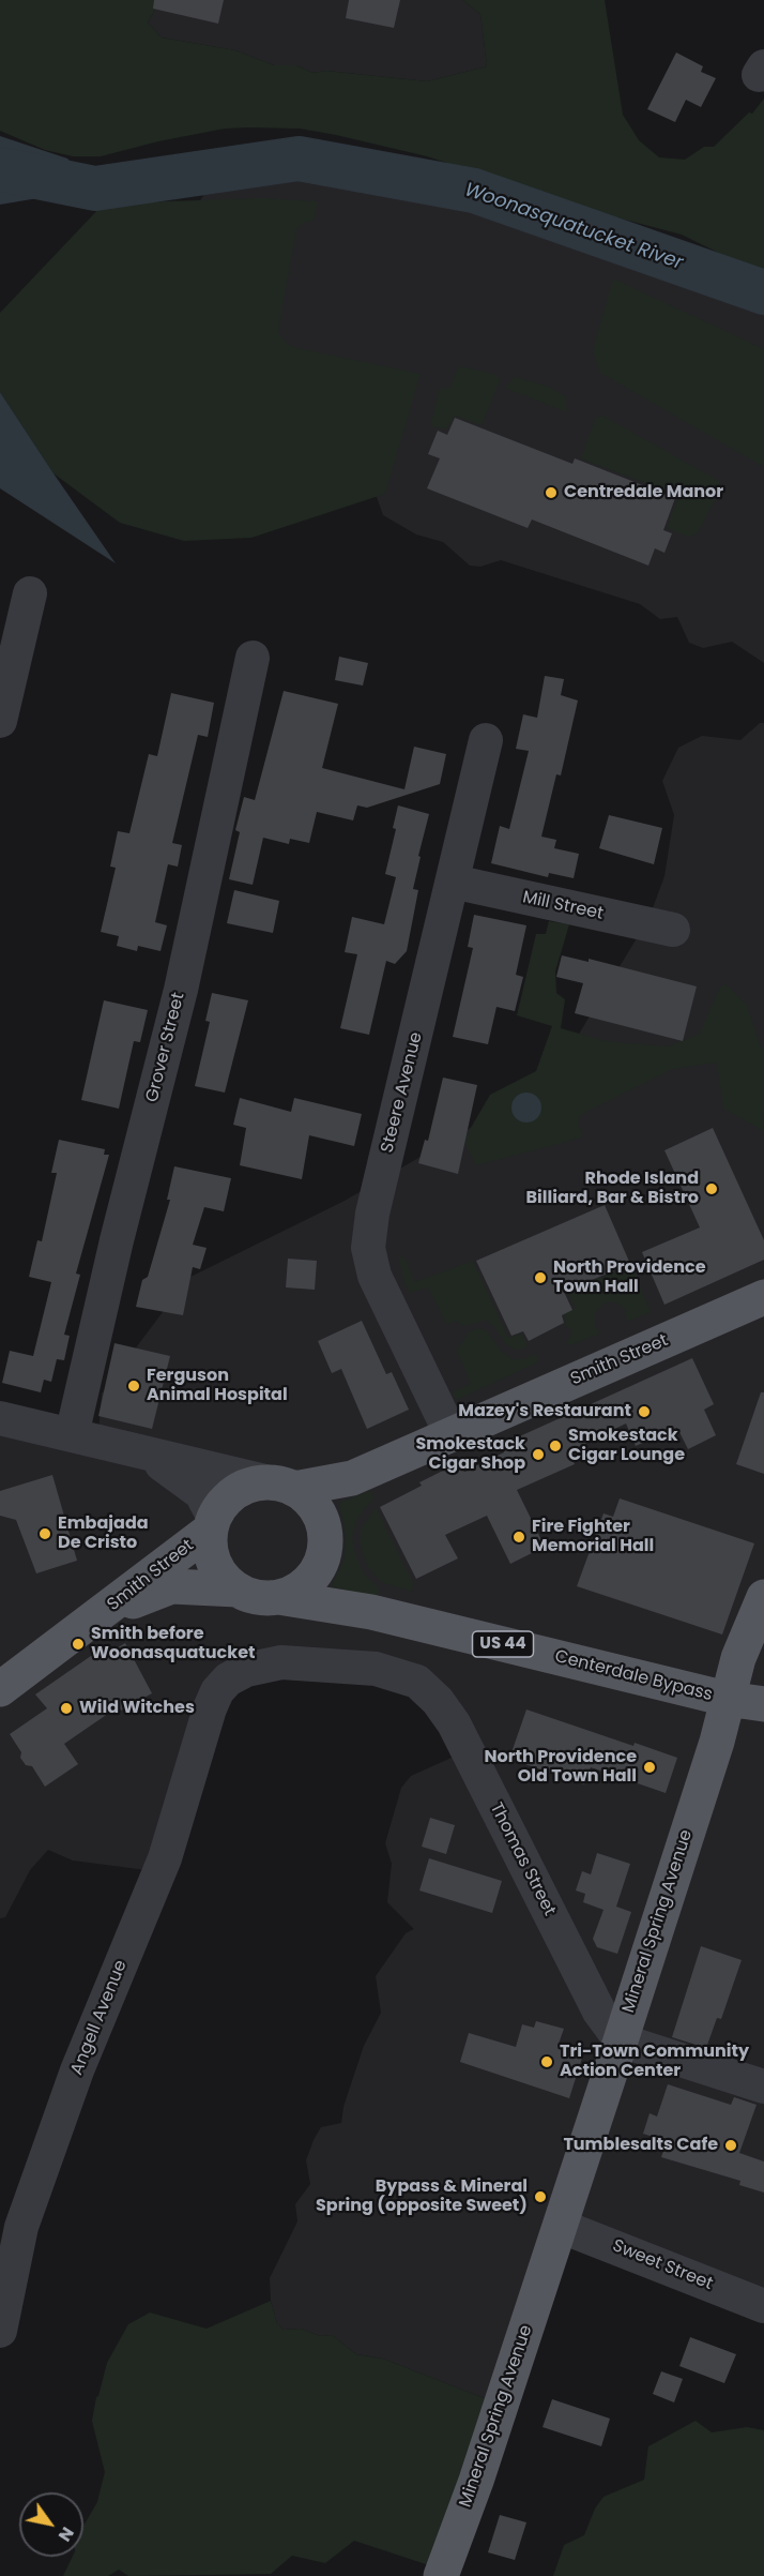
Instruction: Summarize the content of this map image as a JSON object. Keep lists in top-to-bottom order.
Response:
{
  "streets": {
    "main road": [
      "Smith Street",
      "US 44",
      "Centerdale Bypass",
      "Mineral Spring Avenue"
    ],
    "street": [
      "Mill Street",
      "Grover Street",
      "Steere Avenue",
      "Thomas Street",
      "Angell Avenue",
      "Sweet Street"
    ]
  },
  "crossings": [
    ["Mill Street", "Steere Avenue"],
    ["Steere Avenue", "Smith Street"],
    ["Smith Street", "Centerdale Bypass"],
    ["Centerdale Bypass", "Mineral Spring Avenue"],
    ["Thomas Street", "Mineral Spring Avenue"],
    ["Thomas Street", "Angell Avenue"],
    ["Mineral Spring Avenue", "Sweet Street"]
  ],
  "water": ["Woonasquatucket River"],
  "places": [
    "Centredale Manor",
    "Rhode Island Billiard, Bar & Bistro",
    "North Providence Town Hall",
    "Ferguson Animal Hospital",
    "Mazey's Restaurant",
    "Smokestack Cigar Lounge",
    "Smokestack Cigar Shop",
    "Embajada De Cristo",
    "Fire Fighter Memorial Hall",
    "Smith before Woonasquatucket",
    "Wild Witches",
    "North Providence Old Town Hall",
    "Tri-Town Community Action Center",
    "Tumblesalts Cafe",
    "Bypass & Mineral Spring (opposite Sweet)"
  ],
  "north": "bottom right"
}
